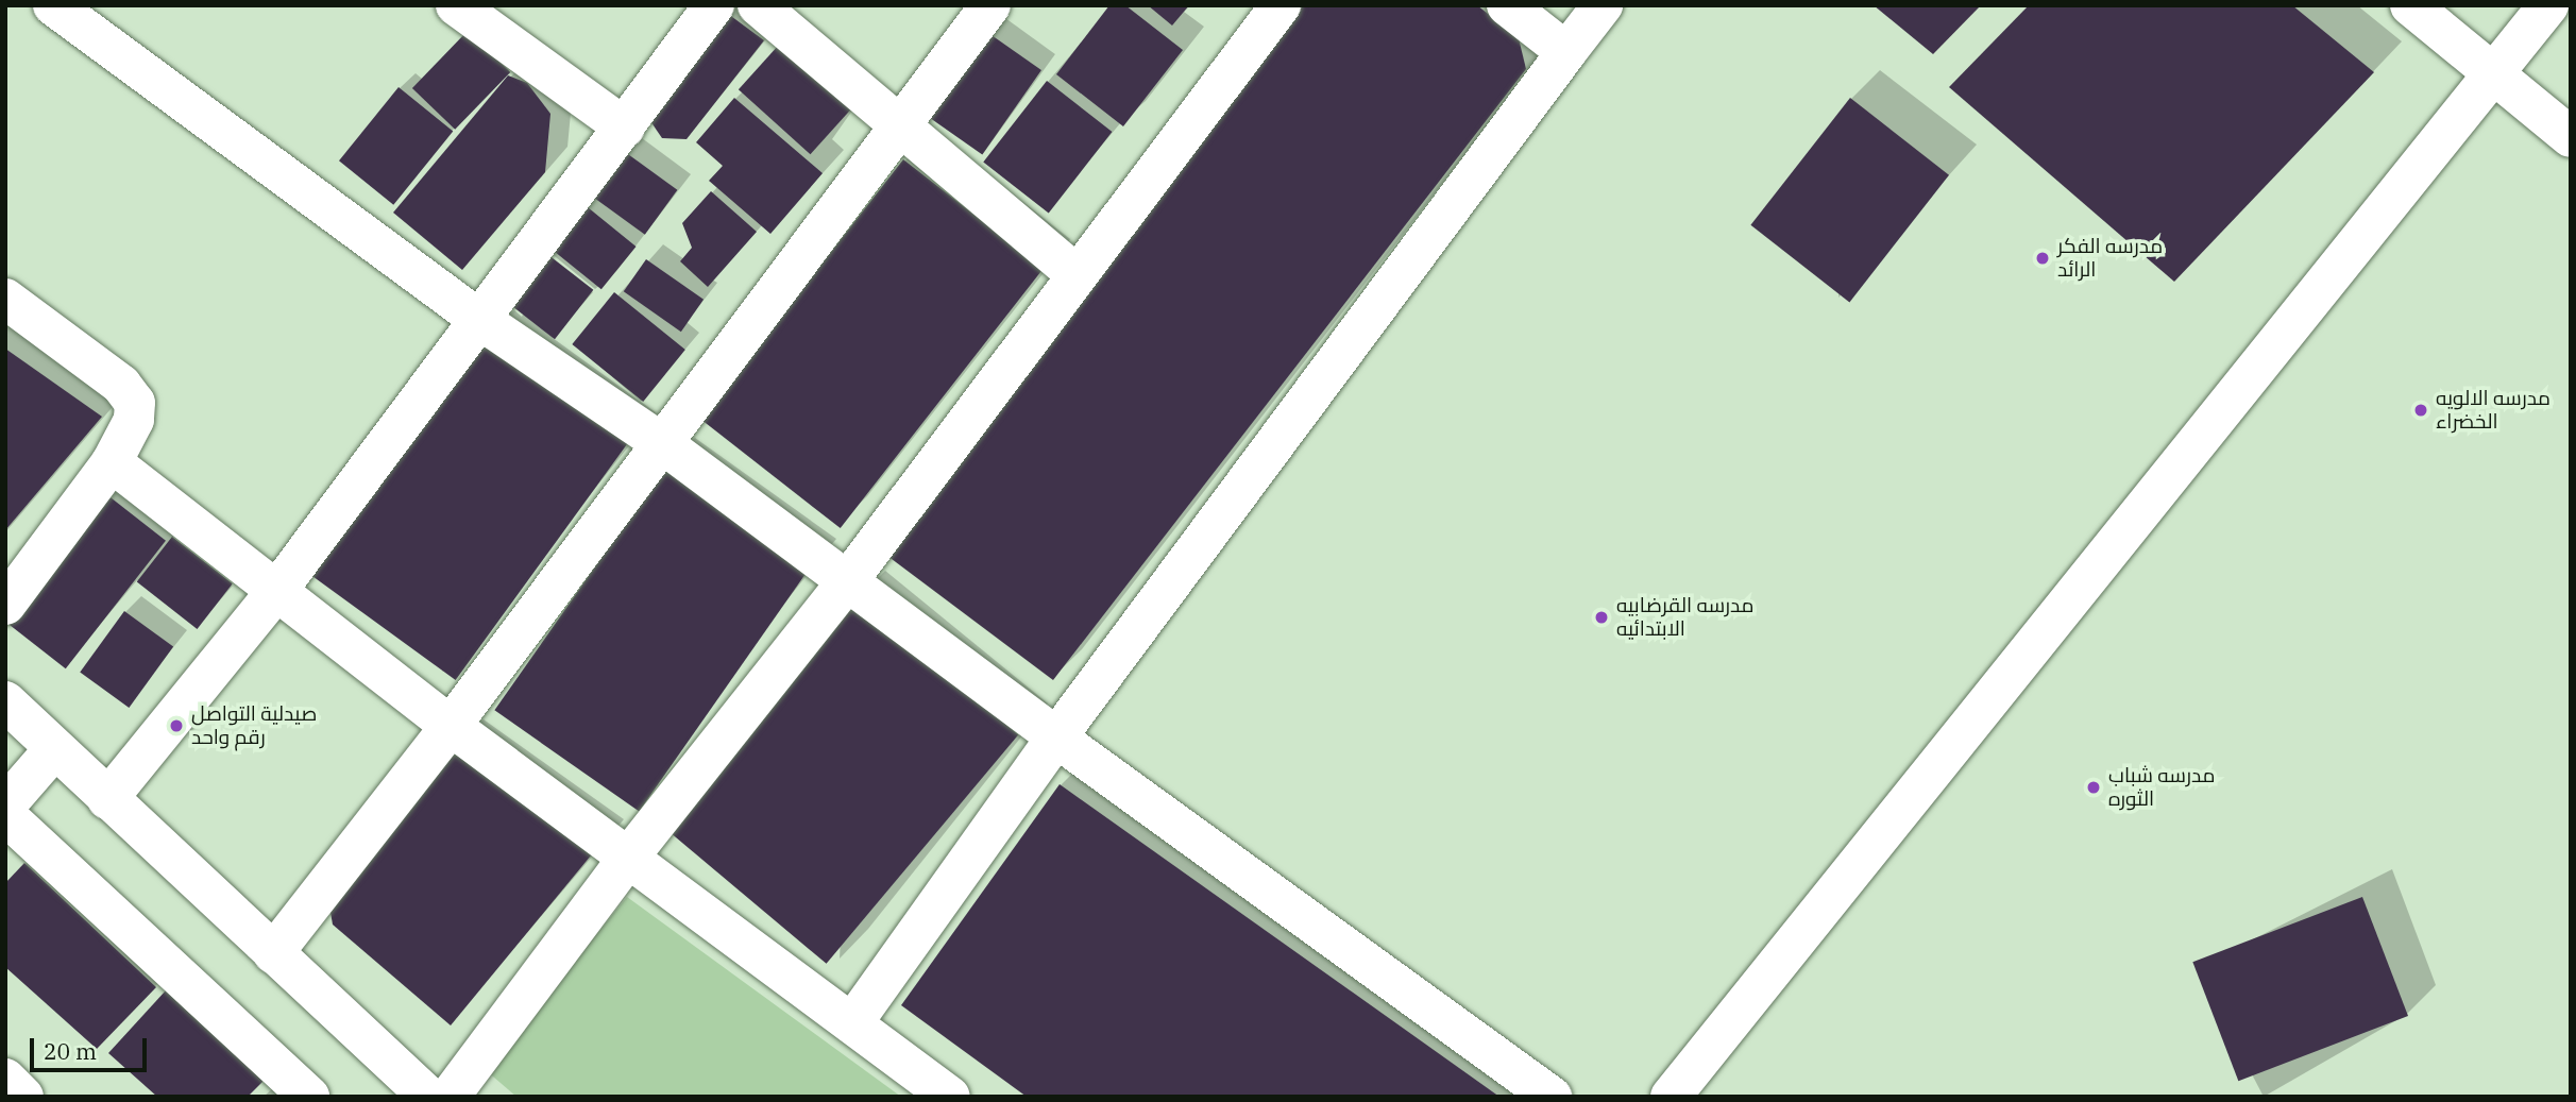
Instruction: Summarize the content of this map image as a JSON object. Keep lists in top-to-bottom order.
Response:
{
  "places": [
    "مدرسه الفكر الرائد",
    "مدرسه الالويه الخضراء",
    "مدرسه القرضابيه الابتدائيه",
    "صيدلية التواصل رقم واحد",
    "مدرسه شباب الثوره"
  ],
  "scale_bar": "20 m"
}
